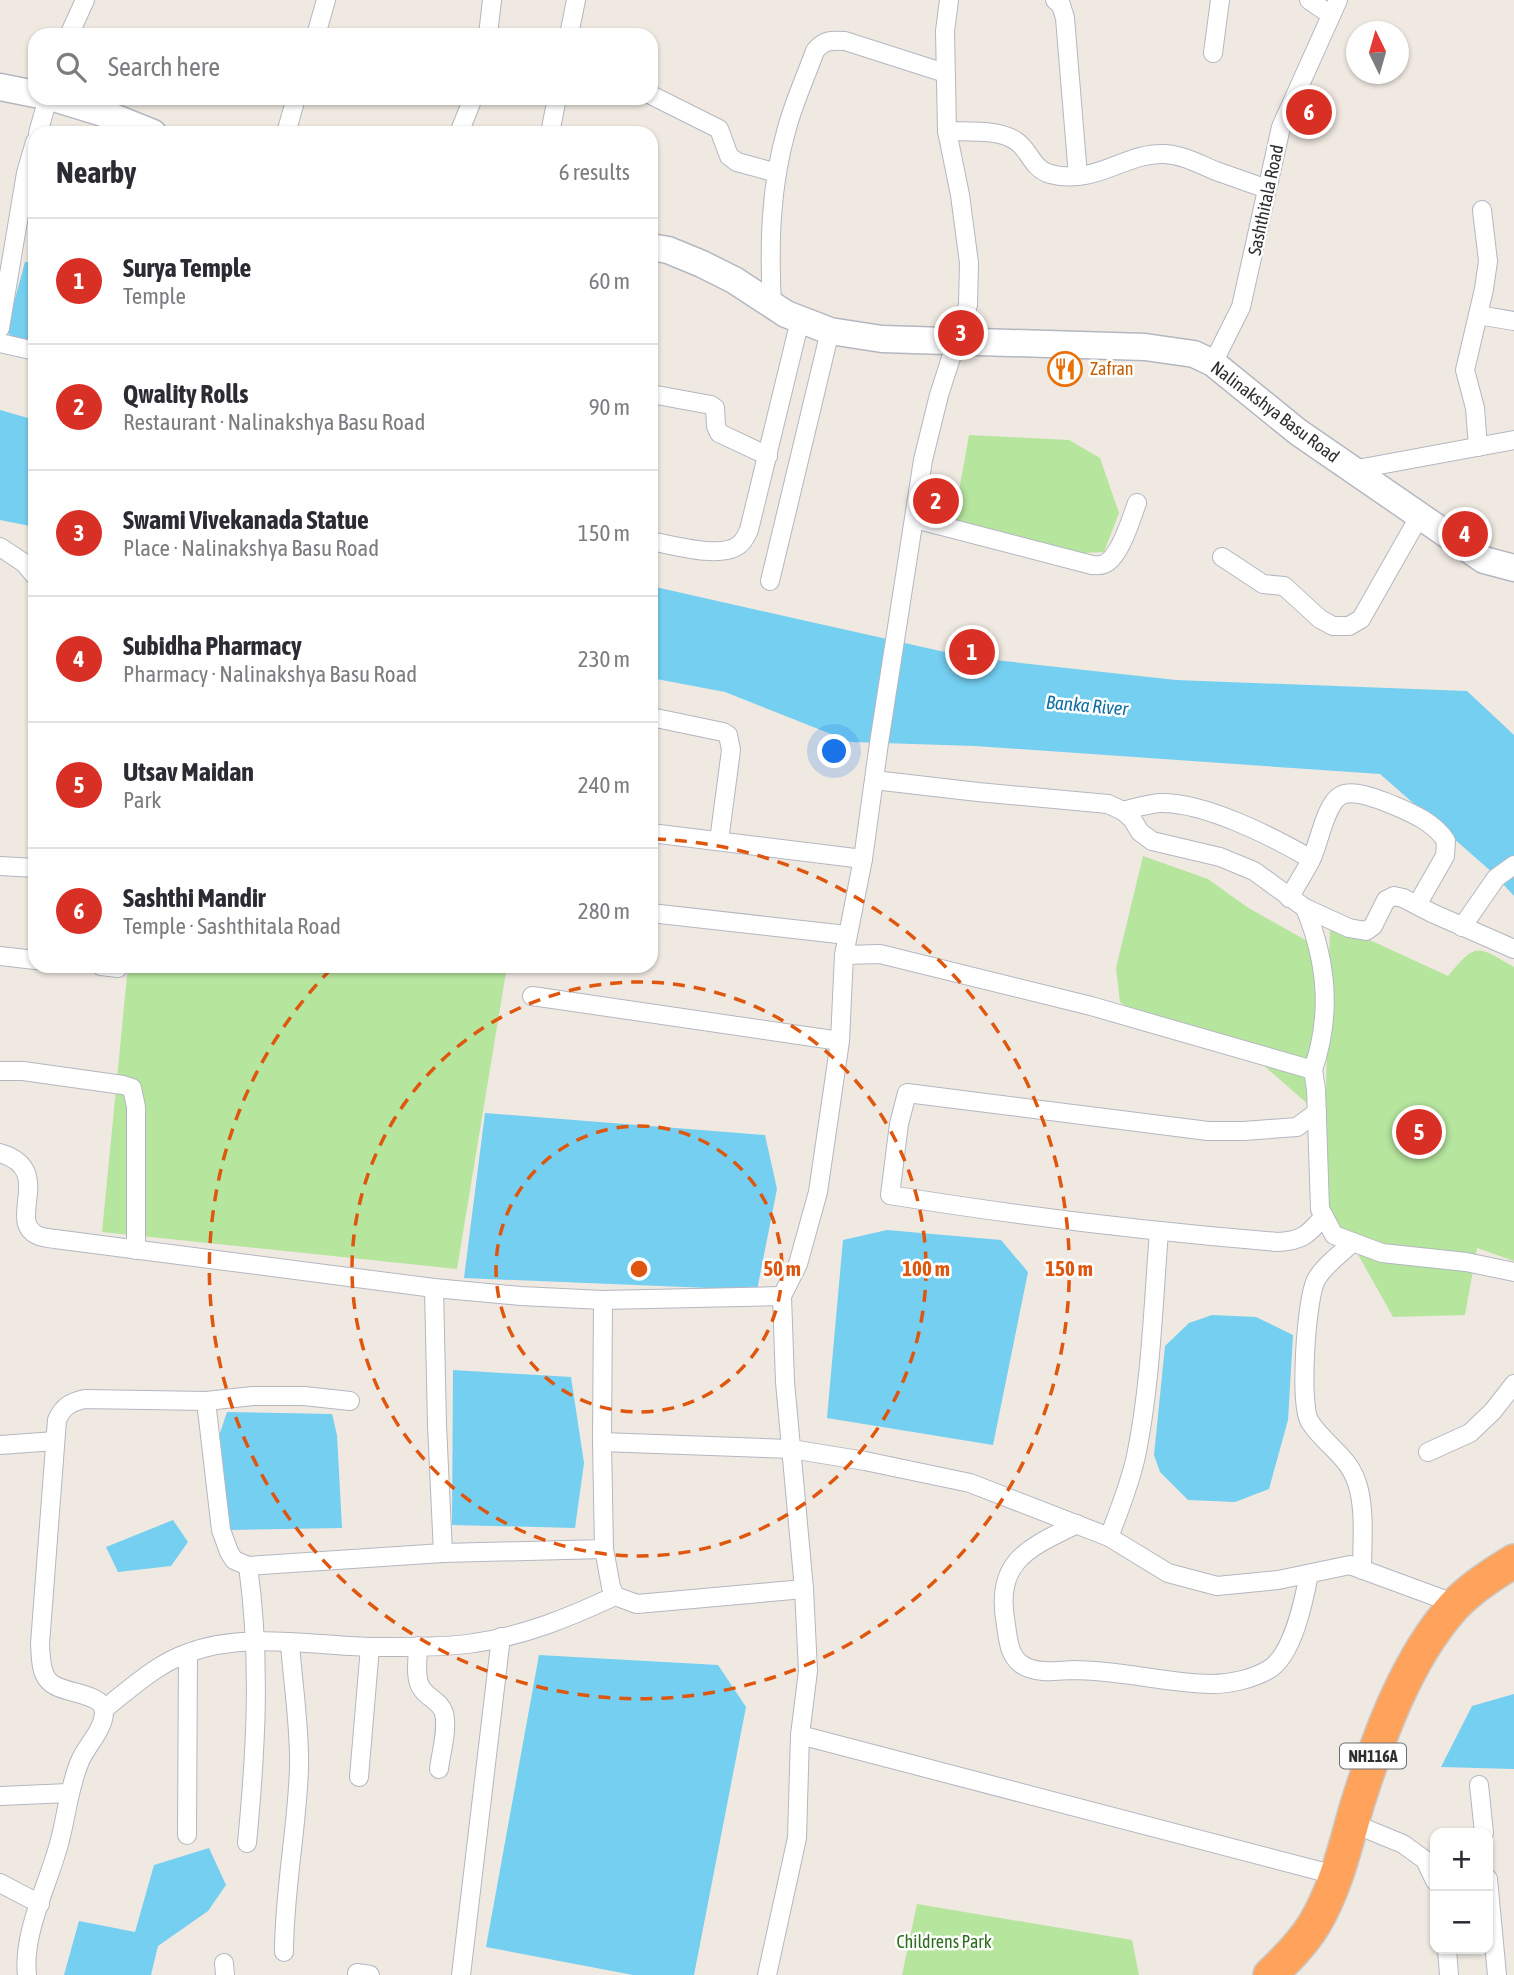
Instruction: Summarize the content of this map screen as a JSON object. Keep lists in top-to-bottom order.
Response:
{
  "streets": {
    "highway": ["NH116A"],
    "street": ["Sashthitala Road", "Nalinakshya Basu Road"]
  },
  "crossings": [
    ["Sashthitala Road", "Nalinakshya Basu Road"]
  ],
  "water": ["Banka River"],
  "parks": ["Childrens Park"],
  "places": {
    "restaurant": ["Zafran"]
  },
  "north": "top",
  "page": {
    "search": "Search here",
    "pins": [
      "6",
      "3",
      "2",
      "4",
      "1",
      "5"
    ],
    "heading": ["Nearby", "6 results"],
    "list": [
      {
        "mark": "1",
        "name": "Surya Temple",
        "note": "Temple",
        "value": "60 m"
      },
      {
        "mark": "2",
        "name": "Qwality Rolls",
        "note": "Restaurant · Nalinakshya Basu Road",
        "value": "90 m"
      },
      {
        "mark": "3",
        "name": "Swami Vivekanada Statue",
        "note": "Place · Nalinakshya Basu Road",
        "value": "150 m"
      },
      {
        "mark": "4",
        "name": "Subidha Pharmacy",
        "note": "Pharmacy · Nalinakshya Basu Road",
        "value": "230 m"
      },
      {
        "mark": "5",
        "name": "Utsav Maidan",
        "note": "Park",
        "value": "240 m"
      },
      {
        "mark": "6",
        "name": "Sashthi Mandir",
        "note": "Temple · Sashthitala Road",
        "value": "280 m"
      }
    ],
    "map_buttons": ["+", "−"]
  },
  "rings": ["50 m", "100 m", "150 m"]
}
